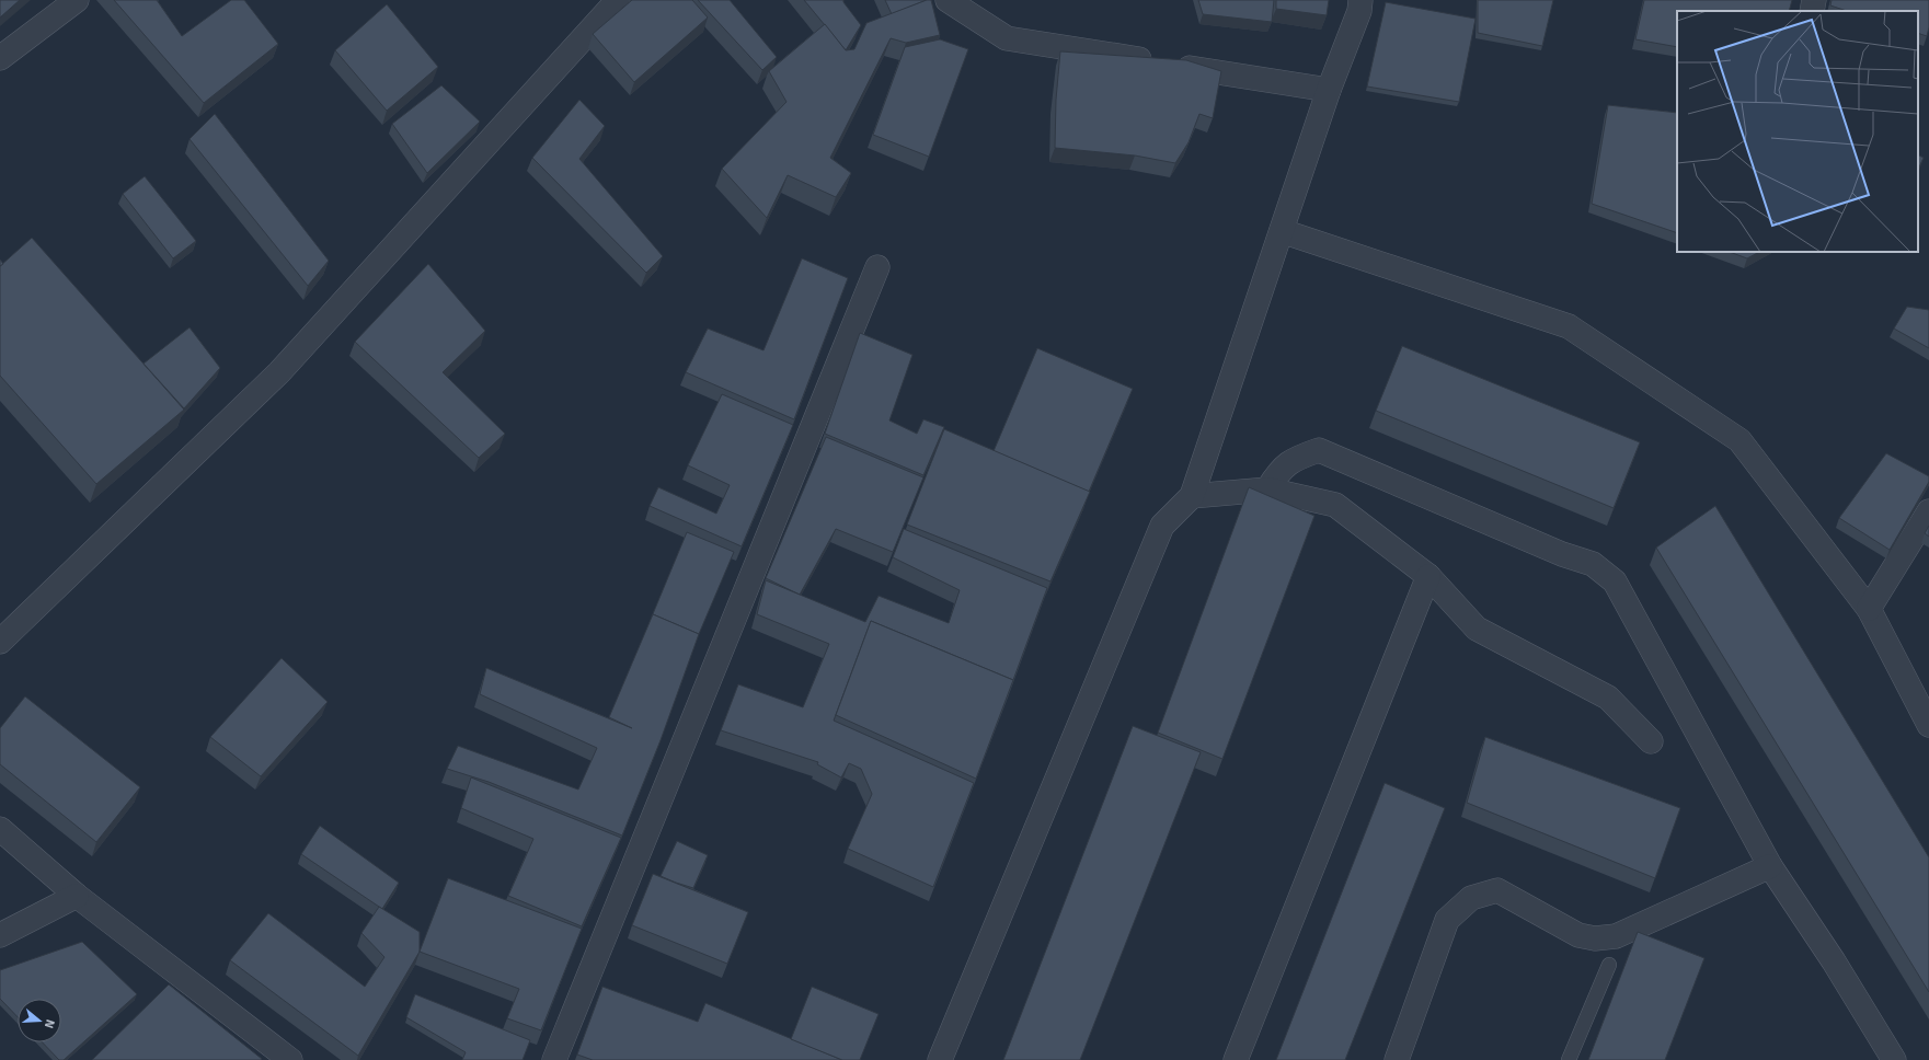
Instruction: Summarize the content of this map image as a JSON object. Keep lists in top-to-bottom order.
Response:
{
  "north": "right"
}
